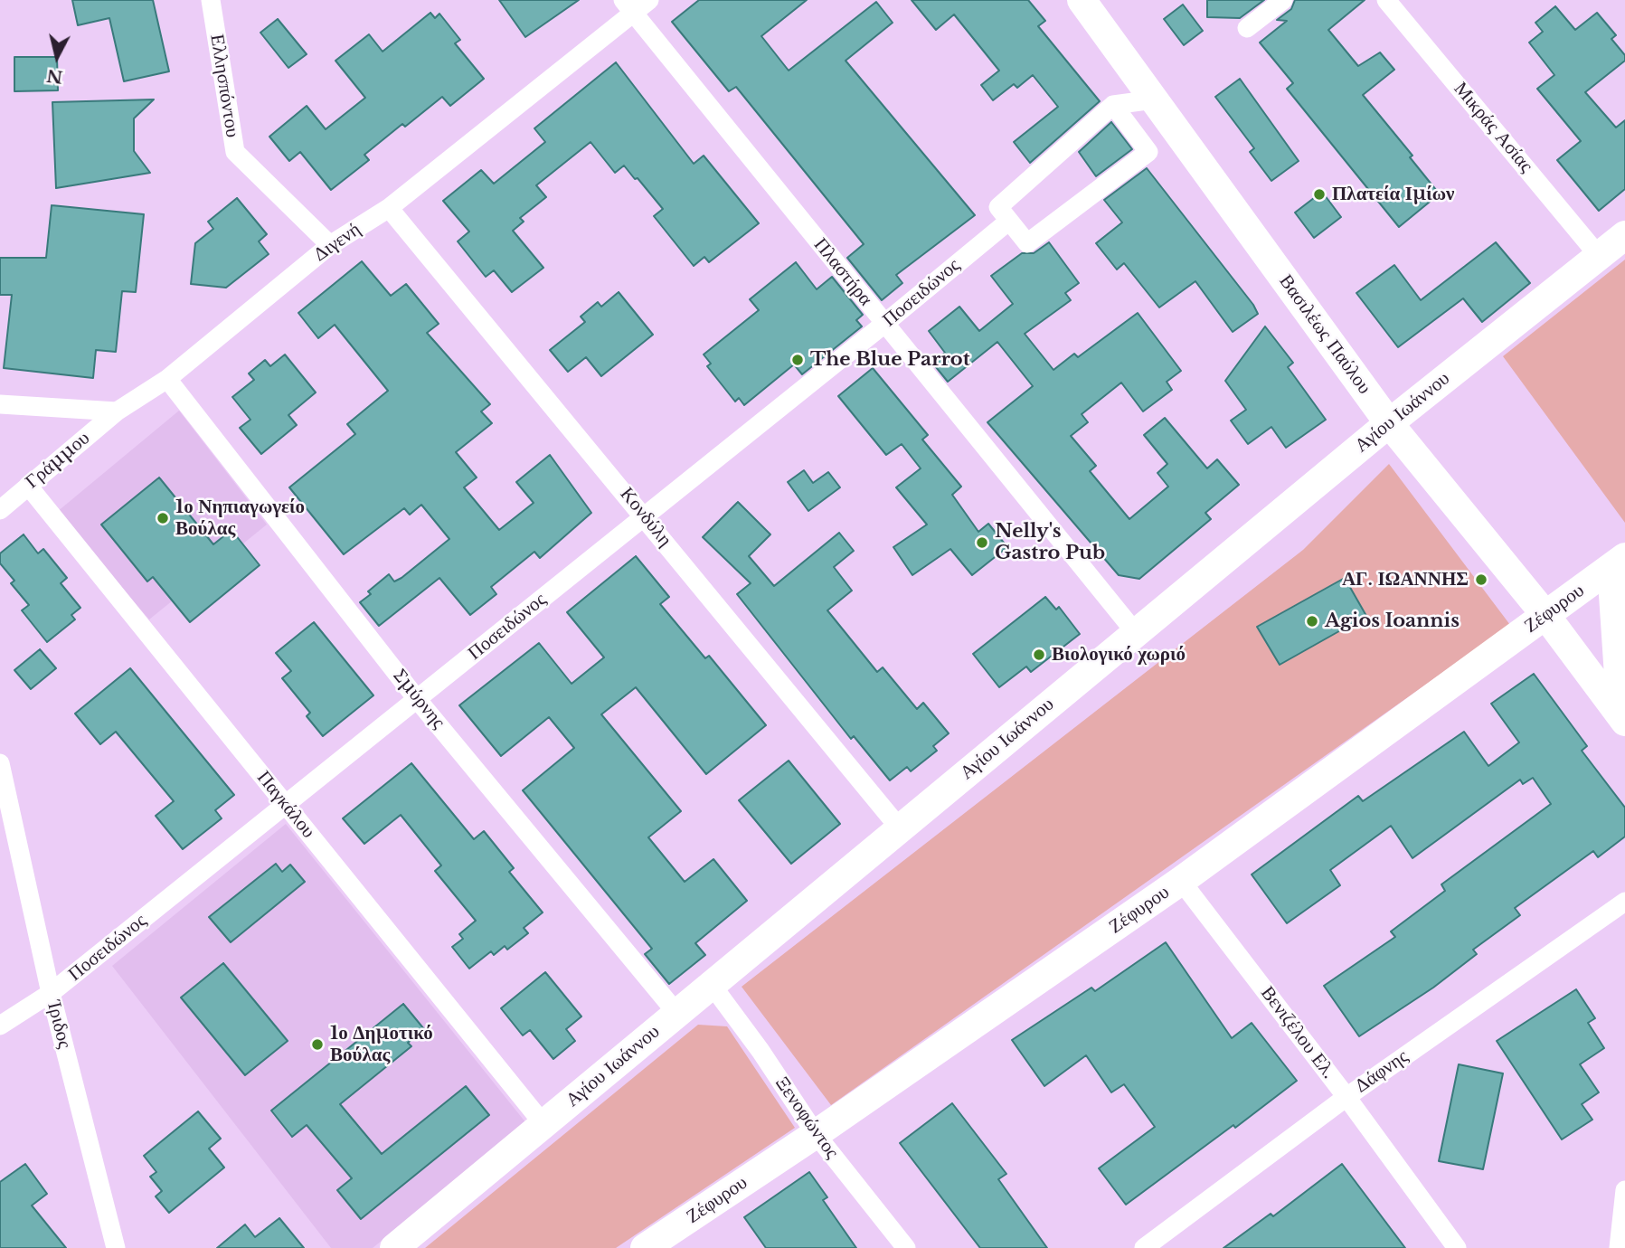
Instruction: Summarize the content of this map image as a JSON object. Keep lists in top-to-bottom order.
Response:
{
  "streets": {
    "street": [
      "Ελλησπόντου",
      "Μικράς Ασίας",
      "Διγενή",
      "Πλαστήρα",
      "Ποσειδώνος",
      "Βασιλέως Παύλου",
      "Αγίου Ιωάννου",
      "Γράμμου",
      "Κονδύλη",
      "Ζέφυρου",
      "Σμύρνης",
      "Παγκάλου",
      "Ίριδος",
      "Βενιζέλου Ελ.",
      "Δάφνης",
      "Ξενοφώντος"
    ]
  },
  "crossings": [
    ["Ελλησπόντου", "Διγενή"],
    ["Μικράς Ασίας", "Αγίου Ιωάννου"],
    ["Διγενή", "Πλαστήρα"],
    ["Διγενή", "Γράμμου"],
    ["Διγενή", "Κονδύλη"],
    ["Διγενή", "Σμύρνης"],
    ["Πλαστήρα", "Ποσειδώνος"],
    ["Πλαστήρα", "Αγίου Ιωάννου"],
    ["Ποσειδώνος", "Κονδύλη"],
    ["Ποσειδώνος", "Σμύρνης"],
    ["Ποσειδώνος", "Παγκάλου"],
    ["Ποσειδώνος", "Ίριδος"],
    ["Βασιλέως Παύλου", "Αγίου Ιωάννου"],
    ["Βασιλέως Παύλου", "Ζέφυρου"],
    ["Αγίου Ιωάννου", "Κονδύλη"],
    ["Αγίου Ιωάννου", "Σμύρνης"],
    ["Αγίου Ιωάννου", "Παγκάλου"],
    ["Αγίου Ιωάννου", "Ξενοφώντος"],
    ["Γράμμου", "Παγκάλου"],
    ["Ζέφυρου", "Βενιζέλου Ελ."],
    ["Ζέφυρου", "Ξενοφώντος"],
    ["Βενιζέλου Ελ.", "Δάφνης"]
  ],
  "places": [
    "Πλατεία Ιμίων",
    "The Blue Parrot",
    "1ο Νηπιαγωγείο Βούλας",
    "Nelly's Gastro Pub",
    "ΑΓ. ΙΩΑΝΝΗΣ",
    "Agios Ioannis",
    "Βιολογικό χωριό",
    "1ο Δημοτικό Βούλας"
  ],
  "north": "bottom"
}
